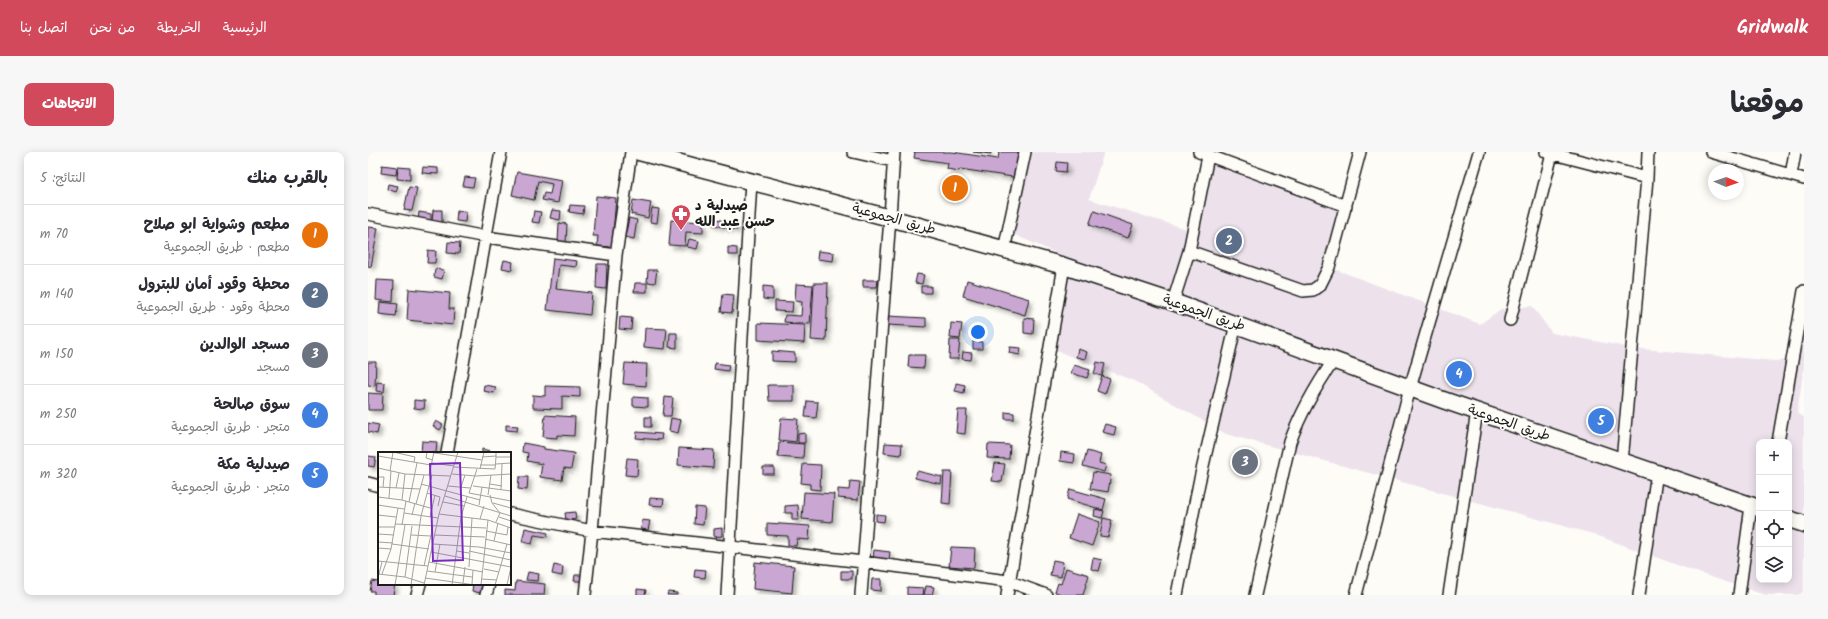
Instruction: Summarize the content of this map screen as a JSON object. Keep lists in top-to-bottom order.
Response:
{
  "streets": {
    "main road": ["طريق الجموعية"]
  },
  "places": {
    "pharmacy": ["صيدلية د حسن عبد الله"]
  },
  "north": "right",
  "page": {
    "header": "Gridwalk",
    "nav": [
      "الرئيسية",
      "الخريطة",
      "من نحن",
      "اتصل بنا"
    ],
    "title": "موقعنا",
    "buttons": "الاتجاهات",
    "heading": ["بالقرب منك", "النتائج: 5"],
    "pins": [
      "1",
      "2",
      "4",
      "5",
      "3"
    ],
    "list": [
      {
        "mark": "1",
        "name": "مطعم وشواية ابو صلاح",
        "note": "مطعم · طريق الجموعية",
        "value": "70 m"
      },
      {
        "mark": "2",
        "name": "محطة وقود أمان للبترول",
        "note": "محطة وقود · طريق الجموعية",
        "value": "140 m"
      },
      {
        "mark": "3",
        "name": "مسجد الوالدين",
        "note": "مسجد",
        "value": "150 m"
      },
      {
        "mark": "4",
        "name": "سوق صالحة",
        "note": "متجر · طريق الجموعية",
        "value": "250 m"
      },
      {
        "mark": "5",
        "name": "صيدلية مكة",
        "note": "متجر · طريق الجموعية",
        "value": "320 m"
      }
    ],
    "map_buttons": ["+", "−"]
  }
}
